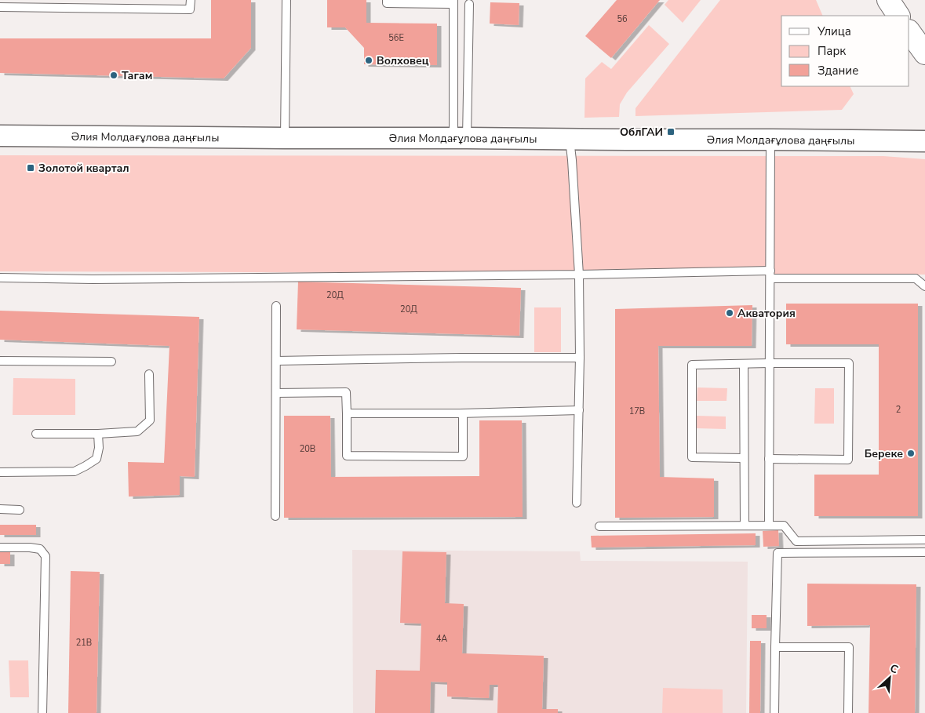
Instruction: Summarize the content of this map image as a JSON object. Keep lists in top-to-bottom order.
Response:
{
  "streets": {
    "main road": ["Әлия Молдағұлова даңғылы"]
  },
  "places": {
    "other": [
      "Волховец",
      "Тагам",
      "Акватория",
      "Береке"
    ],
    "transit": ["ОблГАИ", "Золотой квартал"]
  },
  "house_numbers": [
    "56",
    "56Е",
    "20Д",
    "20Д",
    "2",
    "17В",
    "20В",
    "4А",
    "21В"
  ],
  "legend": ["Улица", "Парк", "Здание"],
  "north": "top right"
}
